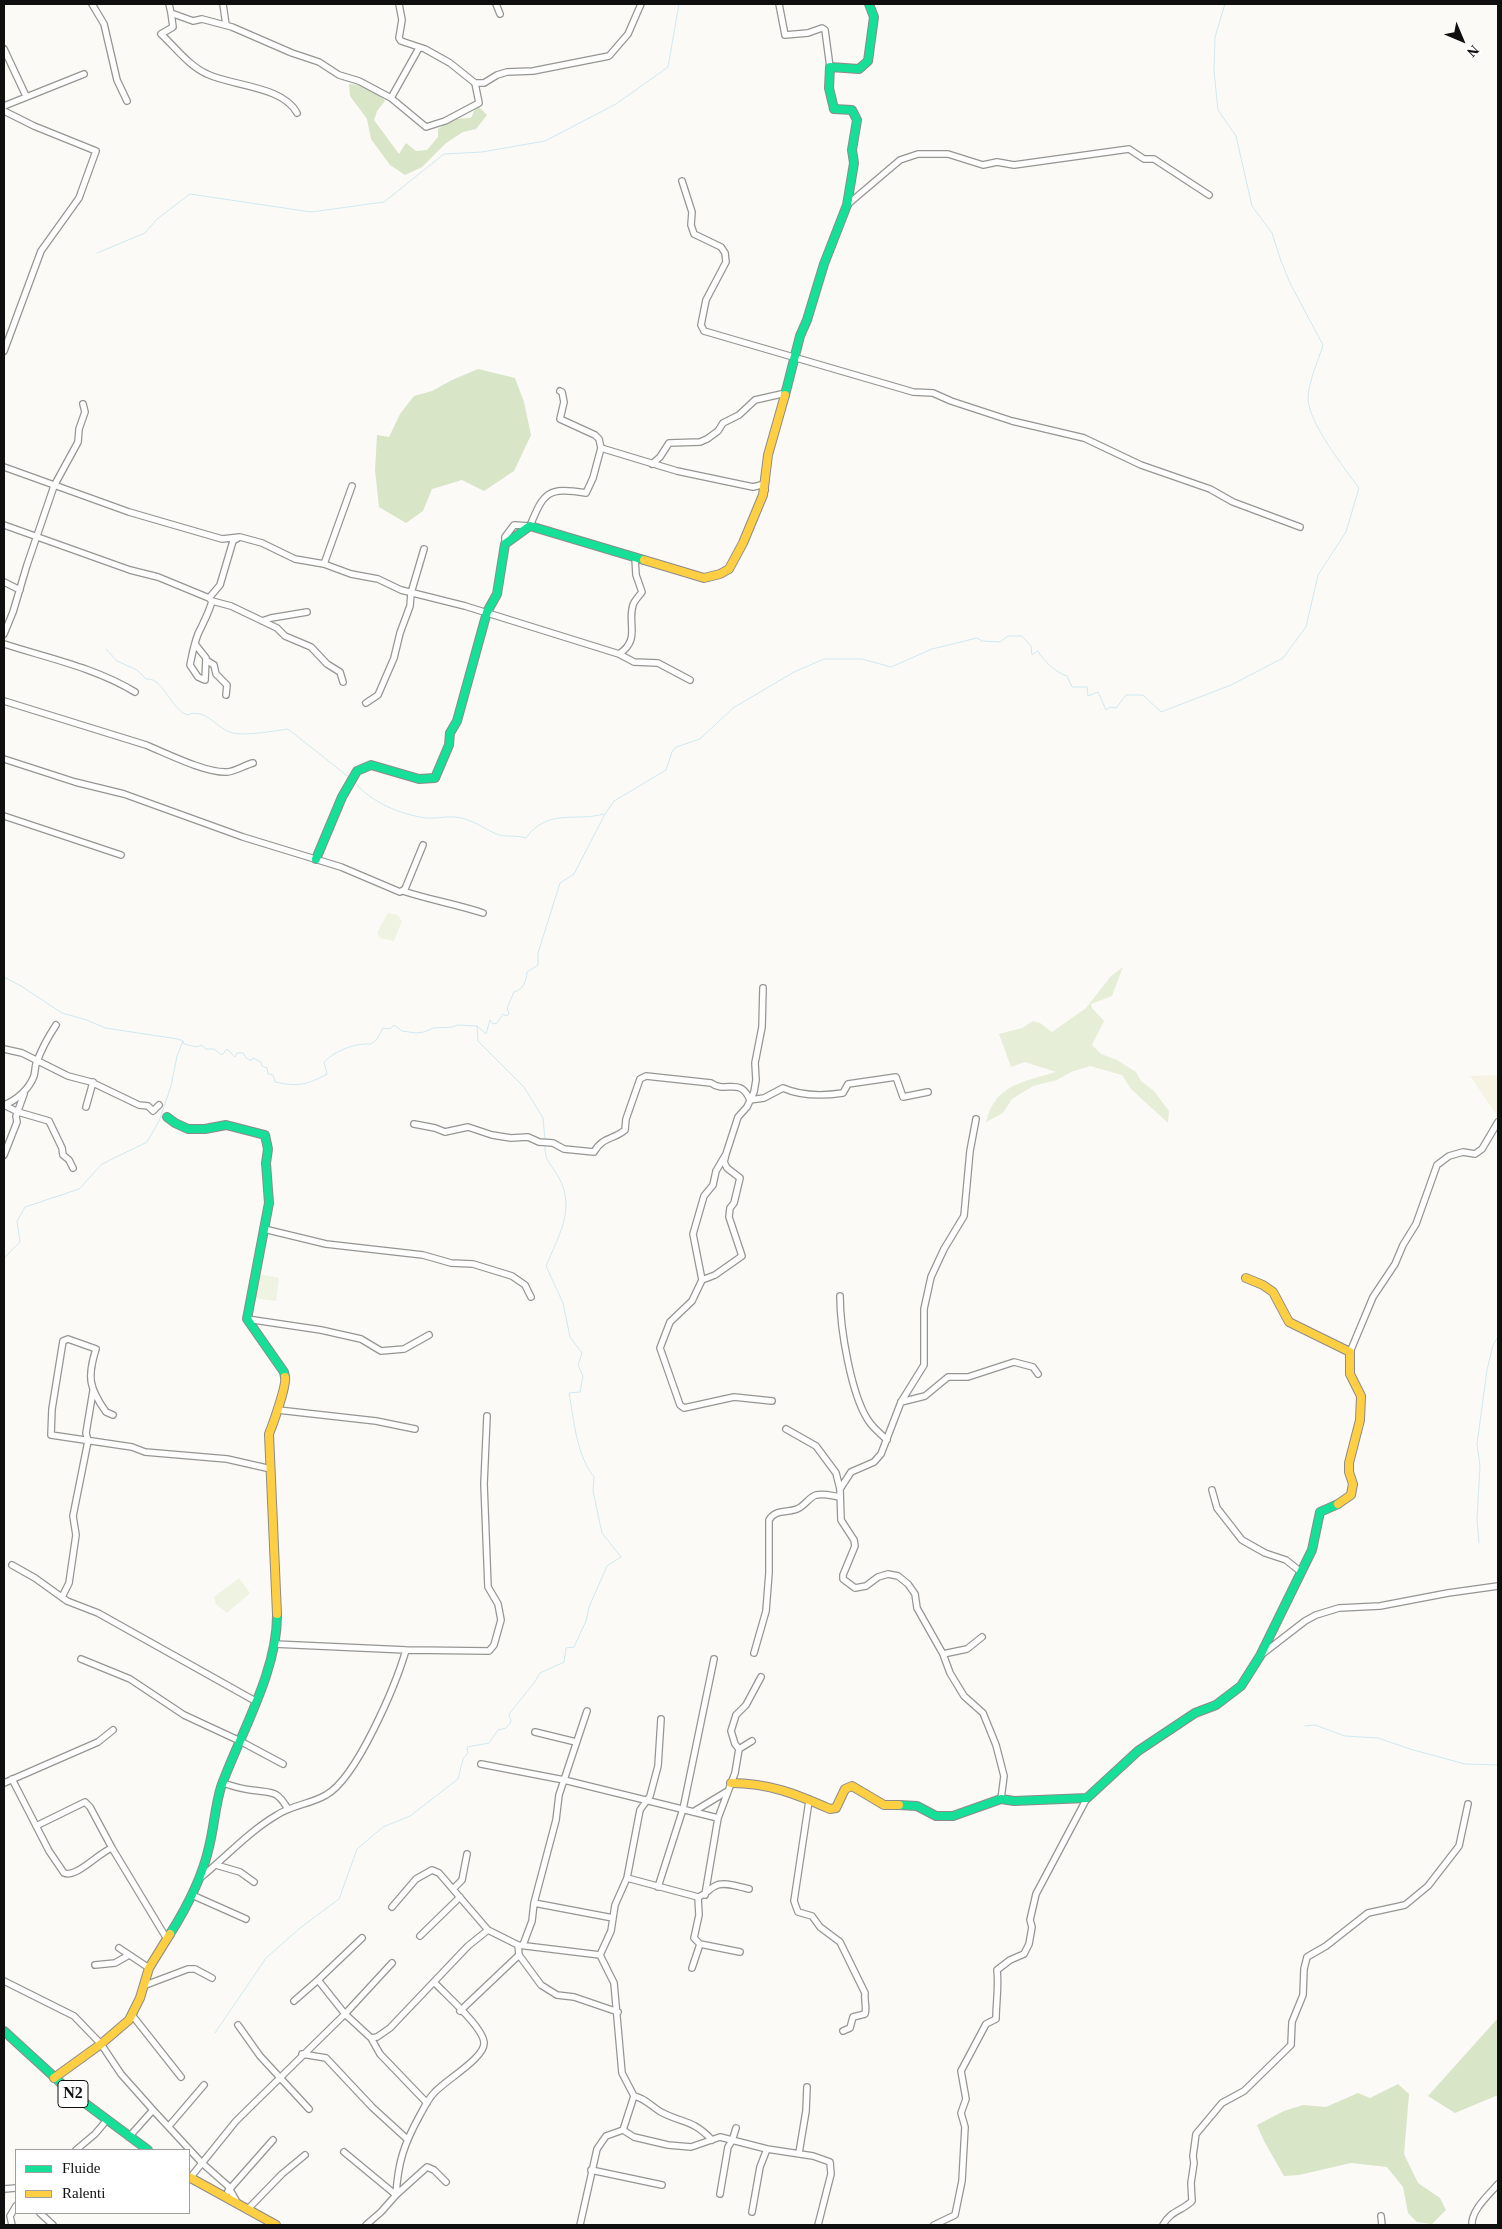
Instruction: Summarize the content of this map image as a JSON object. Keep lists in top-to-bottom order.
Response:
{
  "streets": {
    "main road": ["N2"]
  },
  "legend": ["Fluide", "Ralenti"],
  "north": "bottom right"
}
